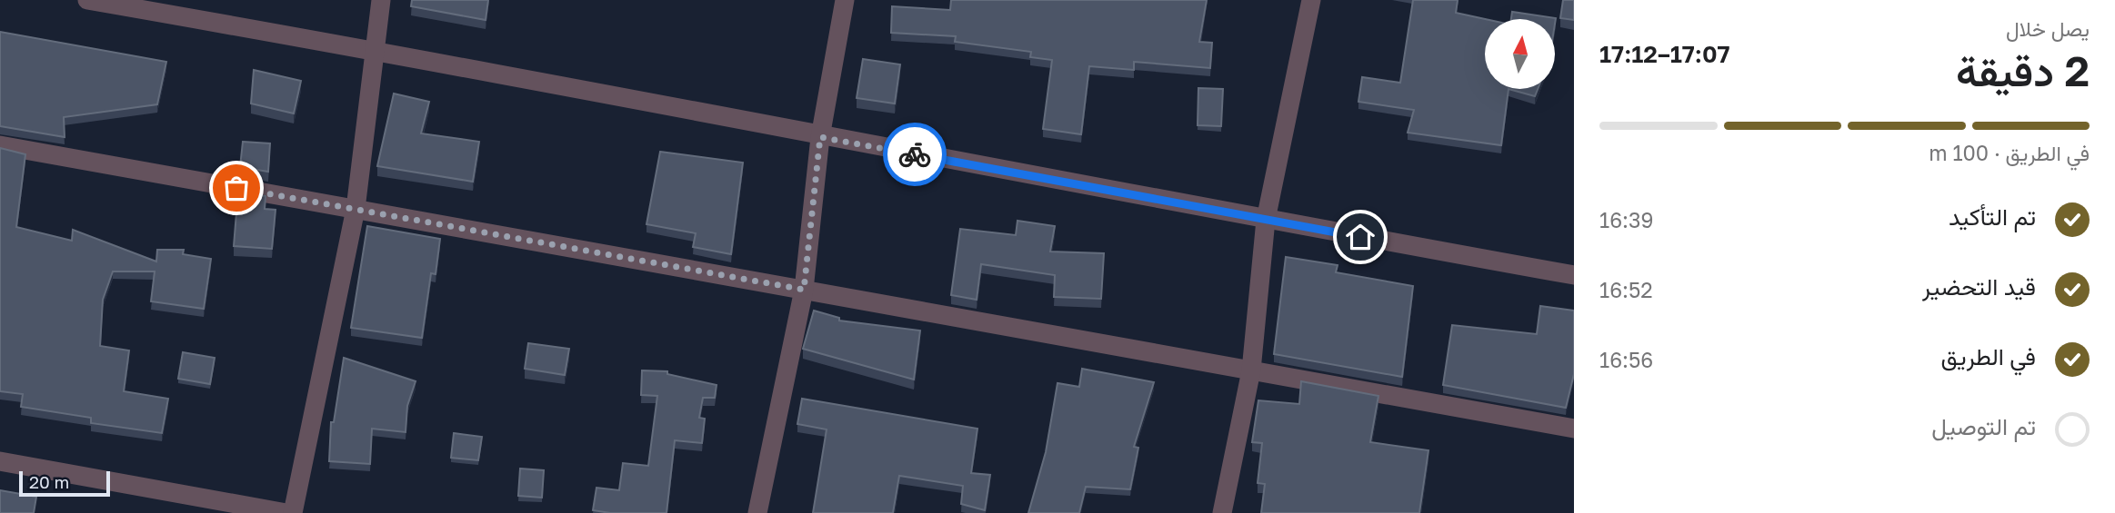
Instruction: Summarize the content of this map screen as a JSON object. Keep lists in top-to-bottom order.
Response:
{
  "scale_bar": "20 m",
  "north": "top",
  "page": {
    "heading": ["2 دقيقة", "يصل خلال", "17:07–17:12"],
    "bar": "في الطريق · 100 m",
    "list": [
      ["تم التأكيد", "16:39"],
      ["قيد التحضير", "16:52"],
      ["في الطريق", "16:56"],
      "تم التوصيل"
    ],
    "scale": "20 m"
  }
}
